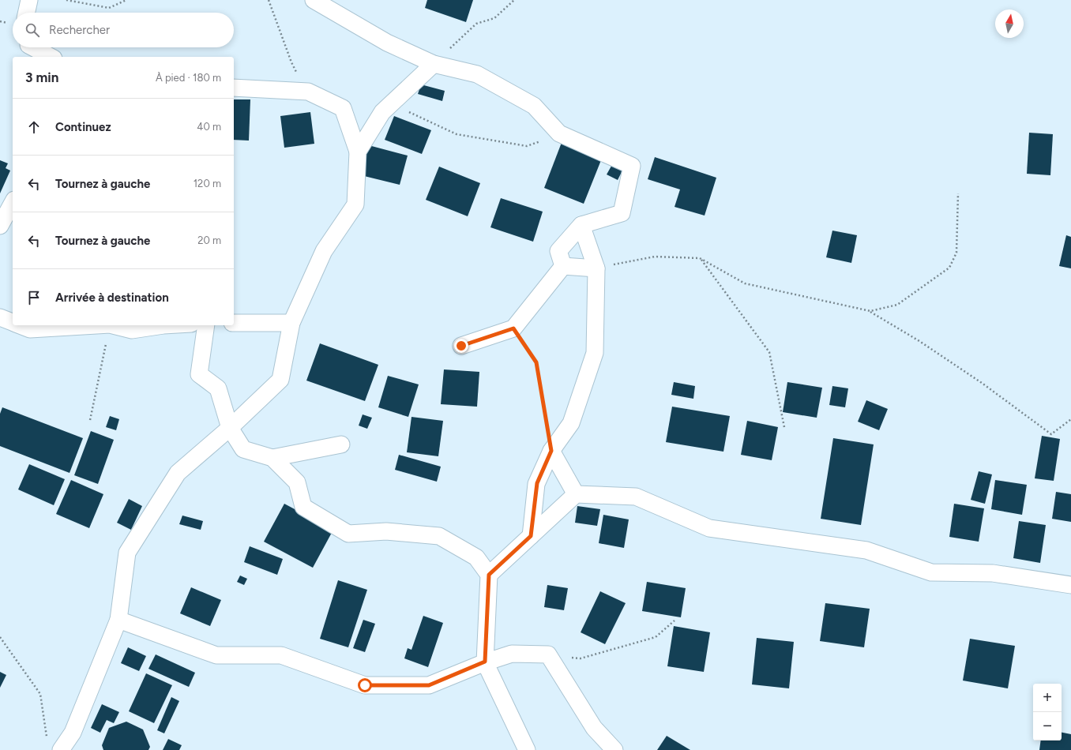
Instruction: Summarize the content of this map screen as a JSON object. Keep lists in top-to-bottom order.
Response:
{
  "north": "top",
  "page": {
    "search": "Rechercher",
    "heading": ["3 min", "À pied · 180 m"],
    "list": [
      ["Continuez", "40 m"],
      ["Tournez à gauche", "120 m"],
      ["Tournez à gauche", "20 m"],
      "Arrivée à destination"
    ],
    "map_buttons": ["+", "−"]
  }
}
